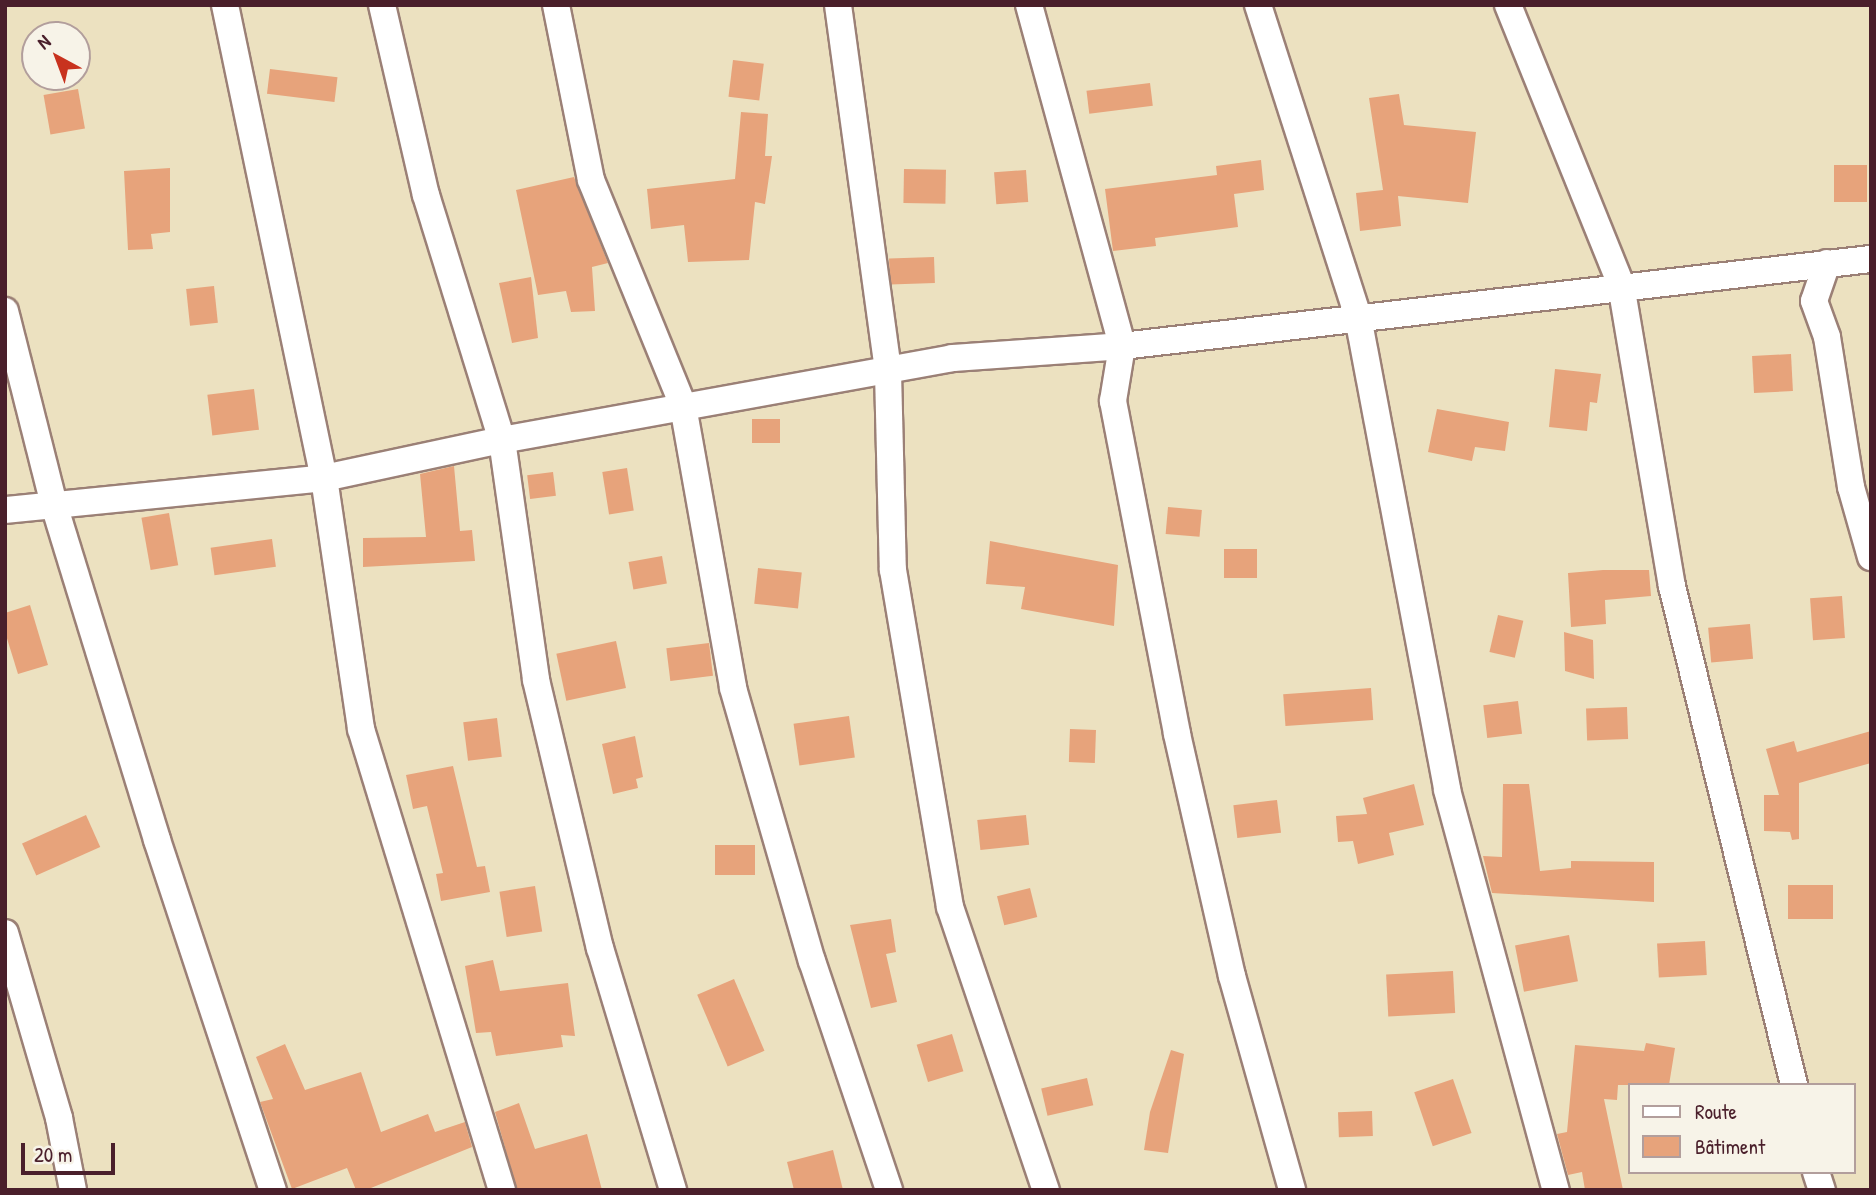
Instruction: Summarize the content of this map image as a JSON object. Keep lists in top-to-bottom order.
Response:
{
  "legend": ["Route", "Bâtiment"],
  "scale_bar": "20 m",
  "north": "top left"
}
